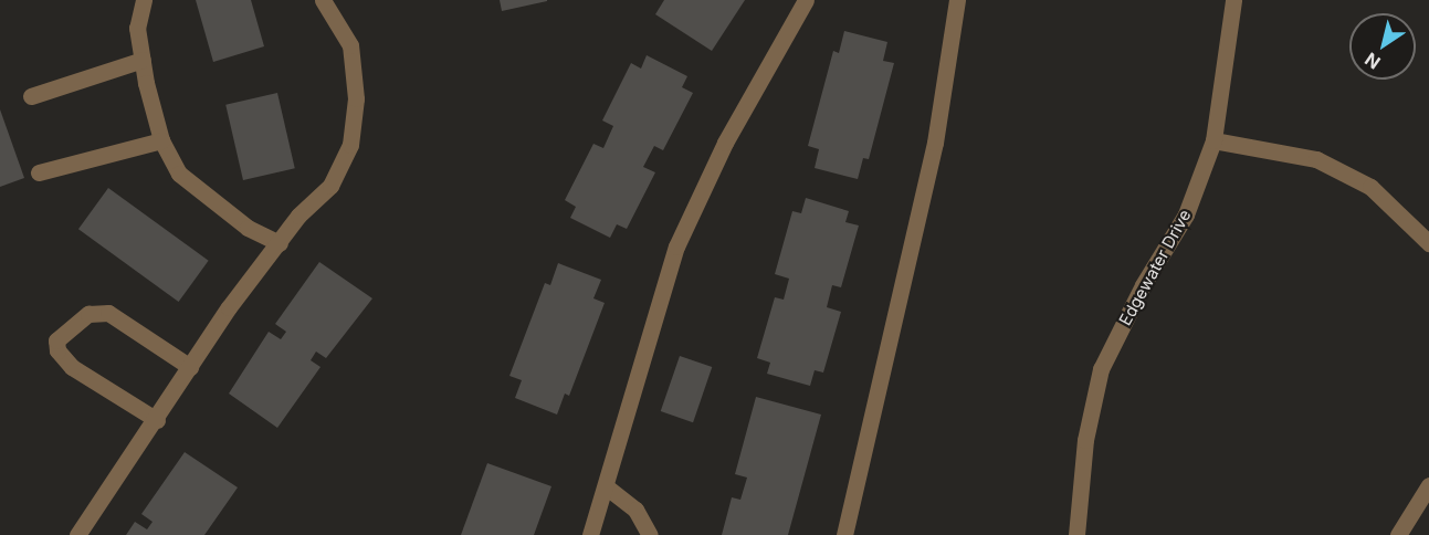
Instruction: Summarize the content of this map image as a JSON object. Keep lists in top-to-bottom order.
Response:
{
  "streets": {
    "street": ["Edgewater Drive"]
  },
  "north": "bottom left"
}
